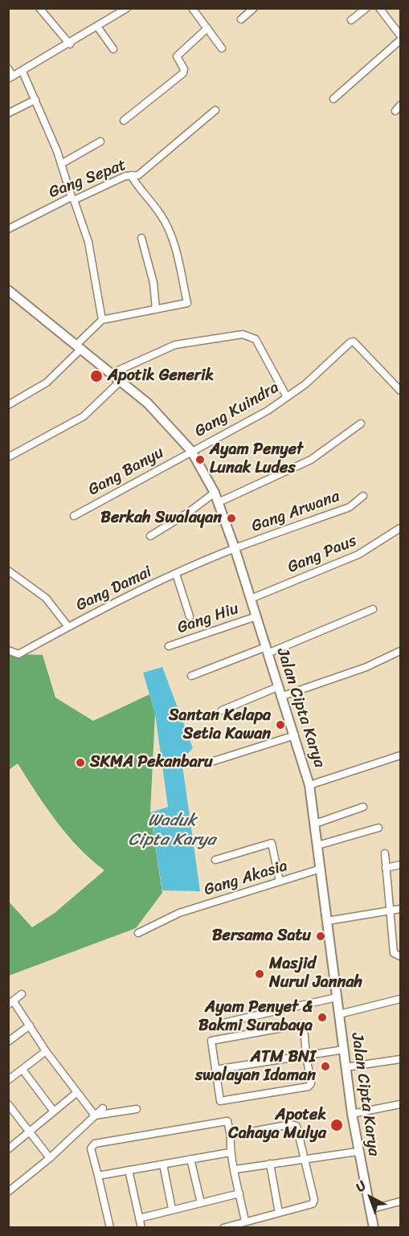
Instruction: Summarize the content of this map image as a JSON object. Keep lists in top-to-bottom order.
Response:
{
  "streets": {
    "main road": ["Jalan Cipta Karya"],
    "street": [
      "Gang Sepat",
      "Gang Kuindra",
      "Gang Banyu",
      "Gang Arwana",
      "Gang Paus",
      "Gang Damai",
      "Gang Hiu",
      "Gang Akasia"
    ]
  },
  "crossings": [
    ["Gang Kuindra", "Gang Banyu"],
    ["Gang Kuindra", "Jalan Cipta Karya"],
    ["Gang Banyu", "Jalan Cipta Karya"],
    ["Gang Arwana", "Gang Damai"],
    ["Gang Arwana", "Jalan Cipta Karya"],
    ["Gang Paus", "Jalan Cipta Karya"],
    ["Gang Damai", "Jalan Cipta Karya"],
    ["Gang Hiu", "Jalan Cipta Karya"],
    ["Jalan Cipta Karya", "Gang Akasia"]
  ],
  "water": ["Waduk Cipta Karya"],
  "places": [
    "Apotik Generik",
    "Ayam Penyet Lunak Ludes",
    "Berkah Swalayan",
    "Santan Kelapa Setia Kawan",
    "SKMA Pekanbaru",
    "Bersama Satu",
    "Masjid Nurul Jannah",
    "Ayam Penyet & Bakmi Surabaya",
    "ATM BNI swalayan Idaman",
    "Apotek Cahaya Mulya"
  ],
  "north": "top left"
}
